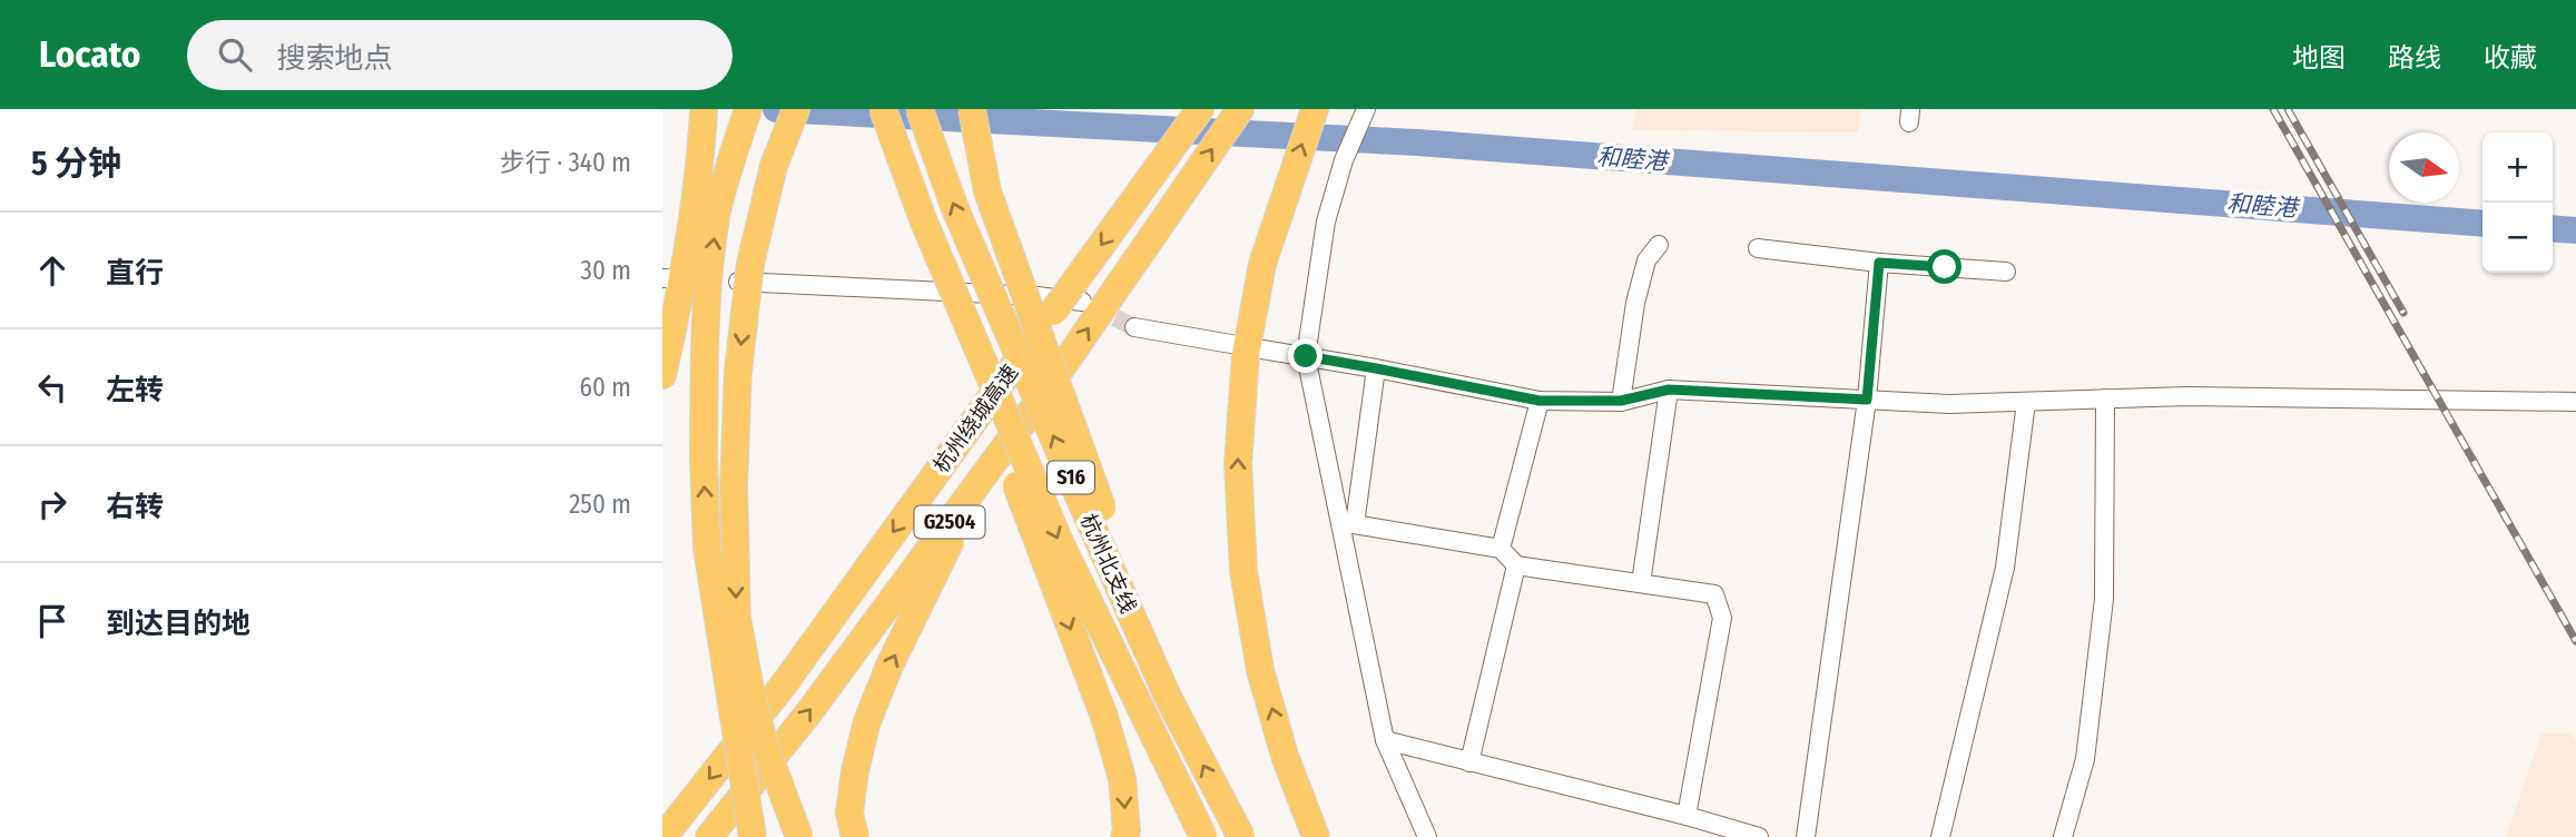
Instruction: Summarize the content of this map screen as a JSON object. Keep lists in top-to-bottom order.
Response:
{
  "streets": {
    "highway": [
      "杭州绕城高速",
      "S16",
      "G2504",
      "杭州北支线"
    ]
  },
  "water": ["和睦港"],
  "north": "right",
  "page": {
    "header": "Locato",
    "search": "搜索地点",
    "nav": ["地图", "路线", "收藏"],
    "heading": ["5 分钟", "步行 · 340 m"],
    "map_buttons": ["+", "−"],
    "list": [
      ["直行", "30 m"],
      ["左转", "60 m"],
      ["右转", "250 m"],
      "到达目的地"
    ]
  }
}
